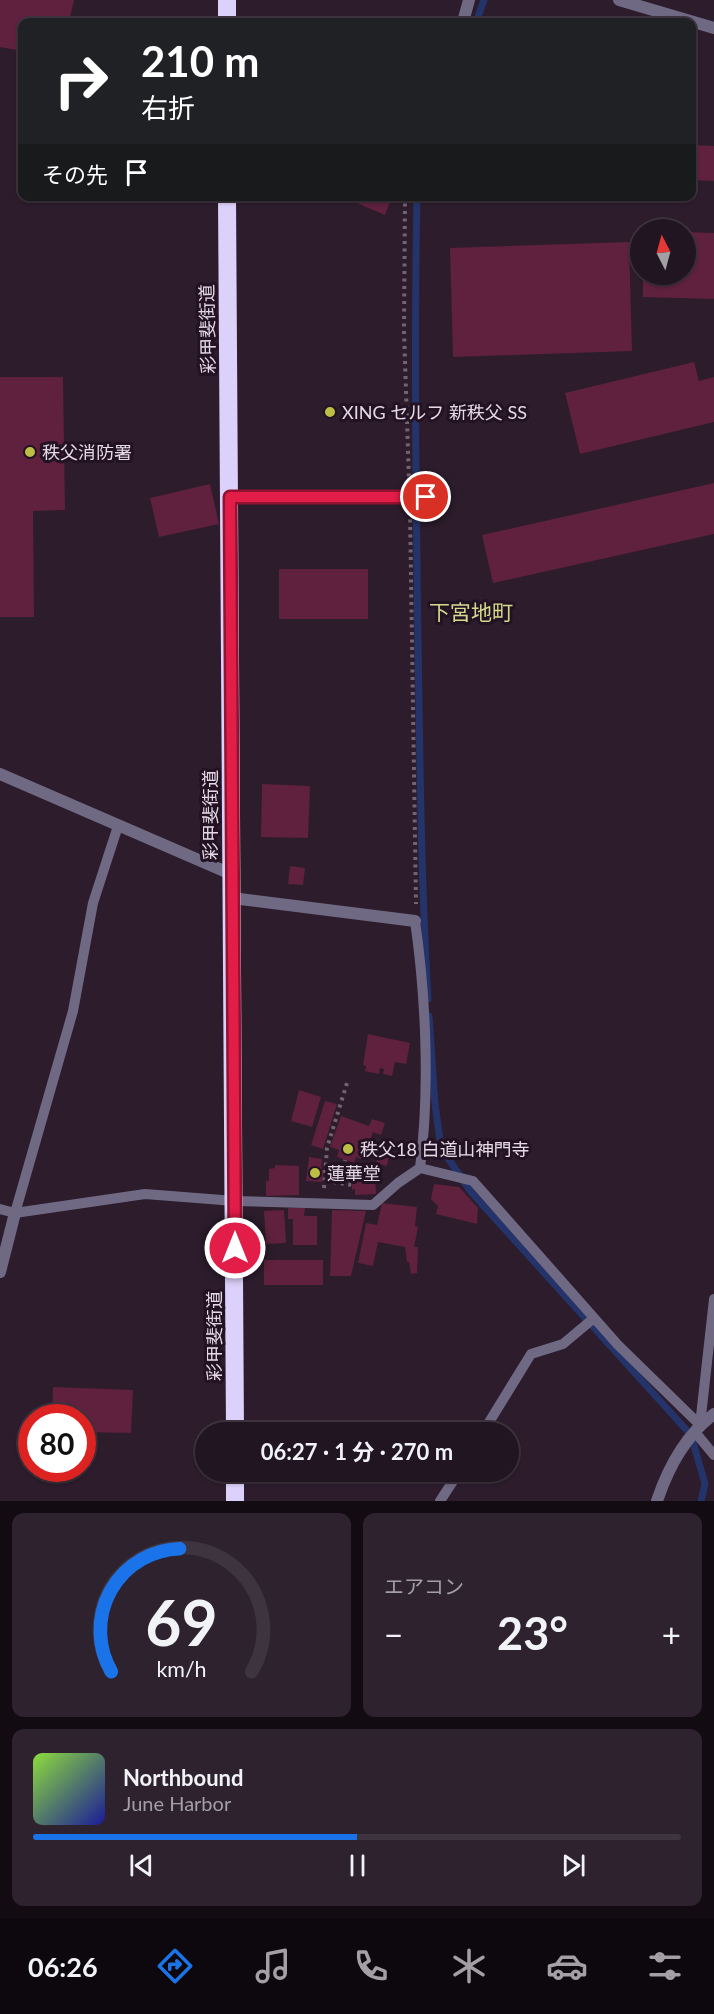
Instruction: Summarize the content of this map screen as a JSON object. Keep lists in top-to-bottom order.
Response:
{
  "streets": {
    "highway": ["彩甲斐街道"]
  },
  "districts": ["下宮地町"],
  "places": [
    "XING セルフ 新秩父 SS",
    "秩父消防署",
    "秩父18 白道山神門寺",
    "蓮華堂"
  ],
  "north": "top",
  "page": {
    "turn": ["210 m", "右折"],
    "then": "その先",
    "limit": "80",
    "trip": "06:27 · 1 分 · 270 m",
    "tile": "エアコン",
    "heat": ["−", "23°", "+"],
    "song": ["Northbound", "June Harbor"],
    "tabs": "06:26",
    "gauge": ["69", "km/h"]
  }
}
